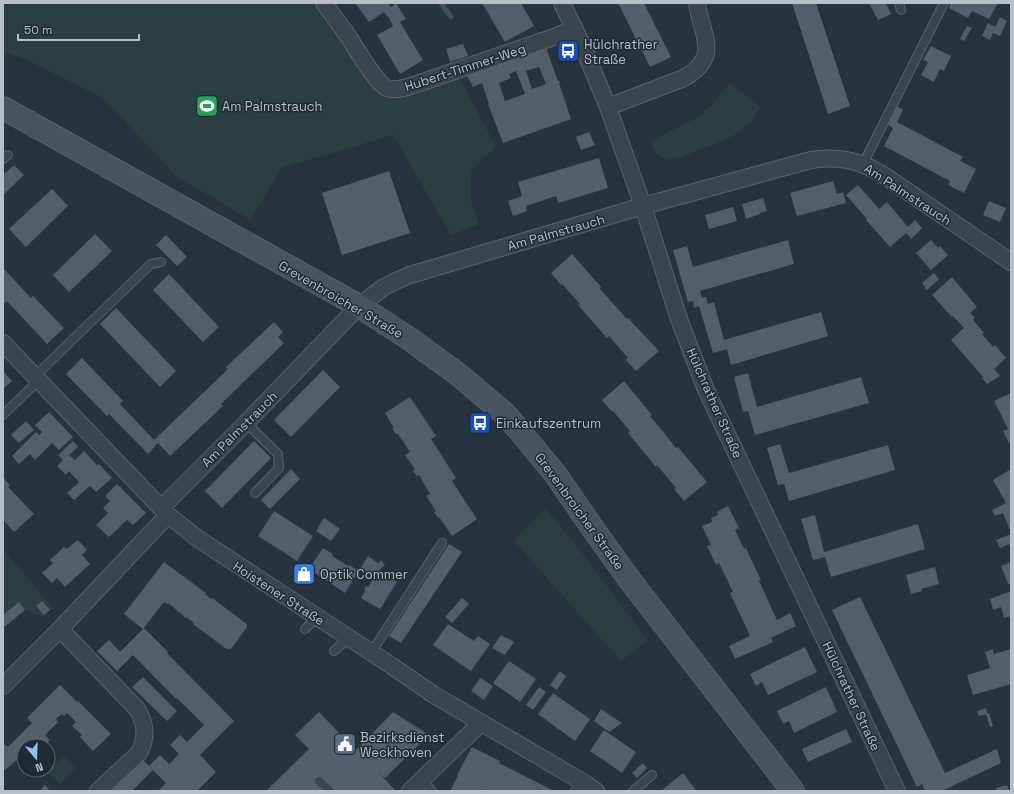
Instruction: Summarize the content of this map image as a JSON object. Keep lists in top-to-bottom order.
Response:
{
  "streets": {
    "main road": ["Grevenbroicher Straße"],
    "street": [
      "Hubert-Timmer-Weg",
      "Am Palmstrauch",
      "Hülchrather Straße",
      "Hoistener Straße"
    ]
  },
  "crossings": [
    ["Hubert-Timmer-Weg", "Hülchrather Straße"],
    ["Am Palmstrauch", "Grevenbroicher Straße"],
    ["Am Palmstrauch", "Hülchrather Straße"],
    ["Am Palmstrauch", "Hoistener Straße"]
  ],
  "places": {
    "bus stop": ["Hülchrather Straße", "Einkaufszentrum"],
    "sports": ["Am Palmstrauch"],
    "shop": ["Optik Commer"],
    "public building": ["Bezirksdienst Weckhoven"]
  },
  "scale_bar": "50 m",
  "north": "bottom"
}
